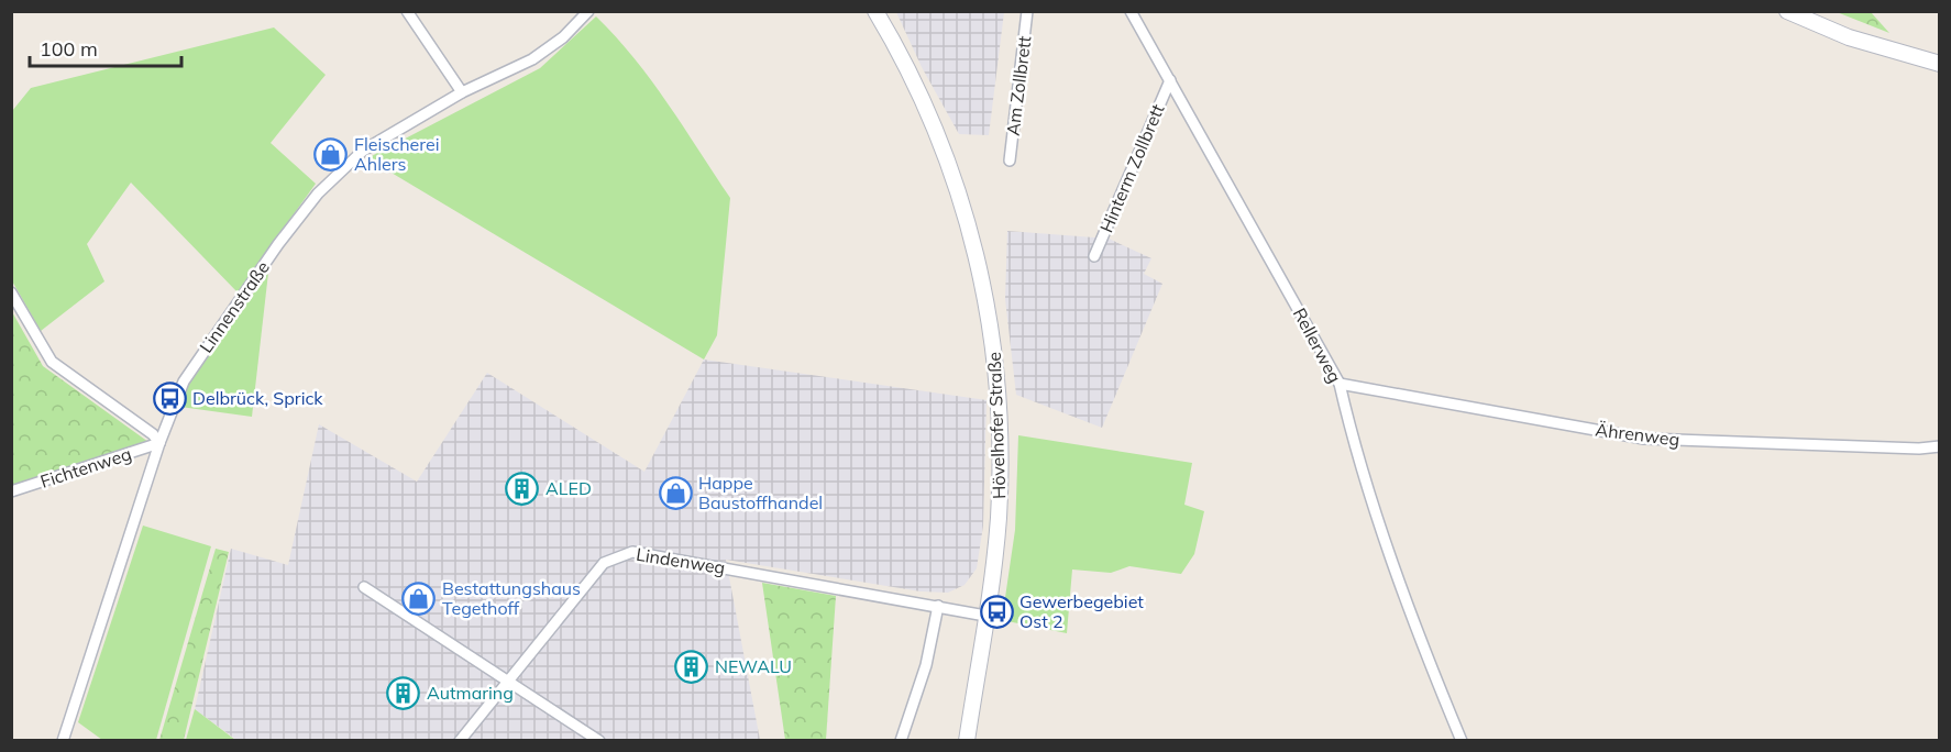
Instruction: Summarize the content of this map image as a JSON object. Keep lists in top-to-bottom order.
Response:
{
  "streets": {
    "main road": ["Hövelhofer Straße"],
    "street": [
      "Am Zollbrett",
      "Hinterm Zollbrett",
      "Linnenstraße",
      "Rellerweg",
      "Ährenweg",
      "Fichtenweg",
      "Lindenweg"
    ]
  },
  "crossings": [
    ["Hinterm Zollbrett", "Rellerweg"],
    ["Linnenstraße", "Fichtenweg"],
    ["Rellerweg", "Ährenweg"],
    ["Hövelhofer Straße", "Lindenweg"]
  ],
  "places": {
    "shop": ["Fleischerei Ahlers", "Happe Baustoffhandel", "Bestattungshaus Tegethoff"],
    "bus stop": ["Delbrück, Sprick", "Gewerbegebiet Ost 2"],
    "building": ["ALED", "NEWALU", "Autmaring"]
  },
  "scale_bar": "100 m"
}
